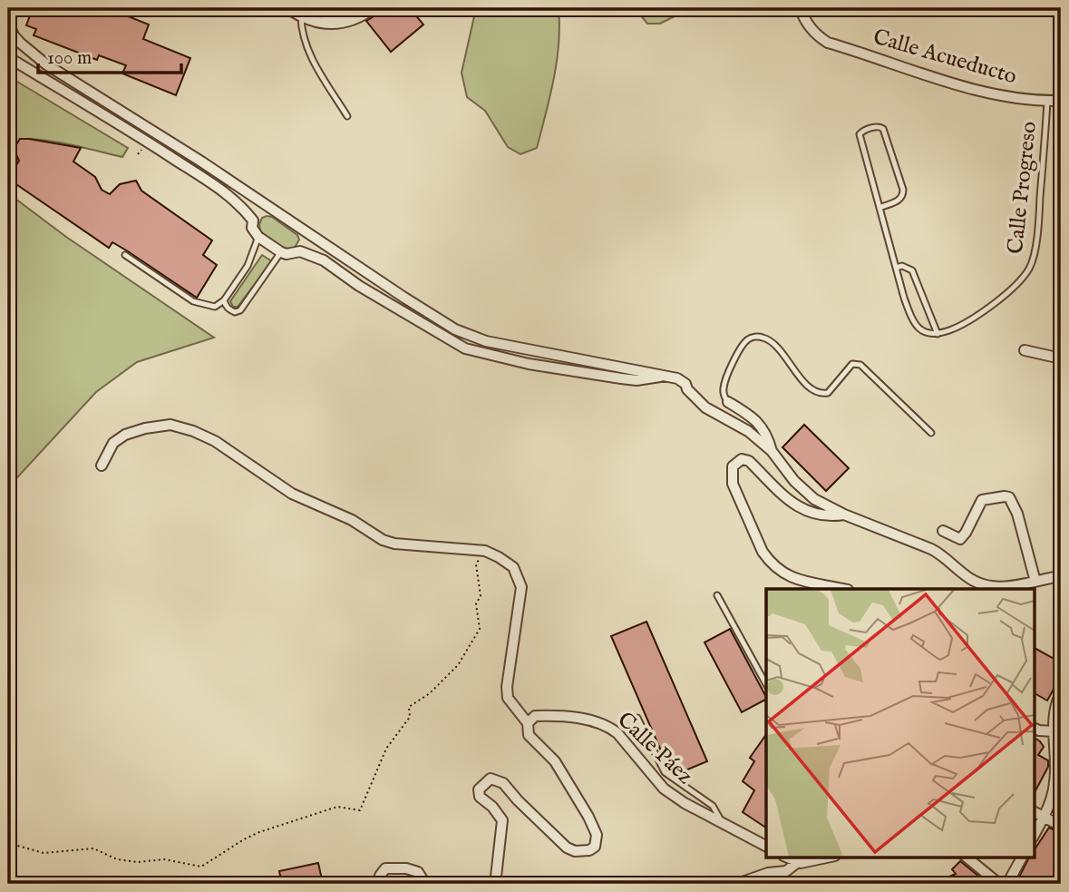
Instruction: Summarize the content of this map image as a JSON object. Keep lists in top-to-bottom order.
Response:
{
  "streets": {
    "street": ["Calle Acueducto", "Calle Páez"],
    "lane": ["Calle Progreso"]
  },
  "crossings": [
    ["Calle Acueducto", "Calle Progreso"]
  ],
  "scale_bar": "100 m"
}
